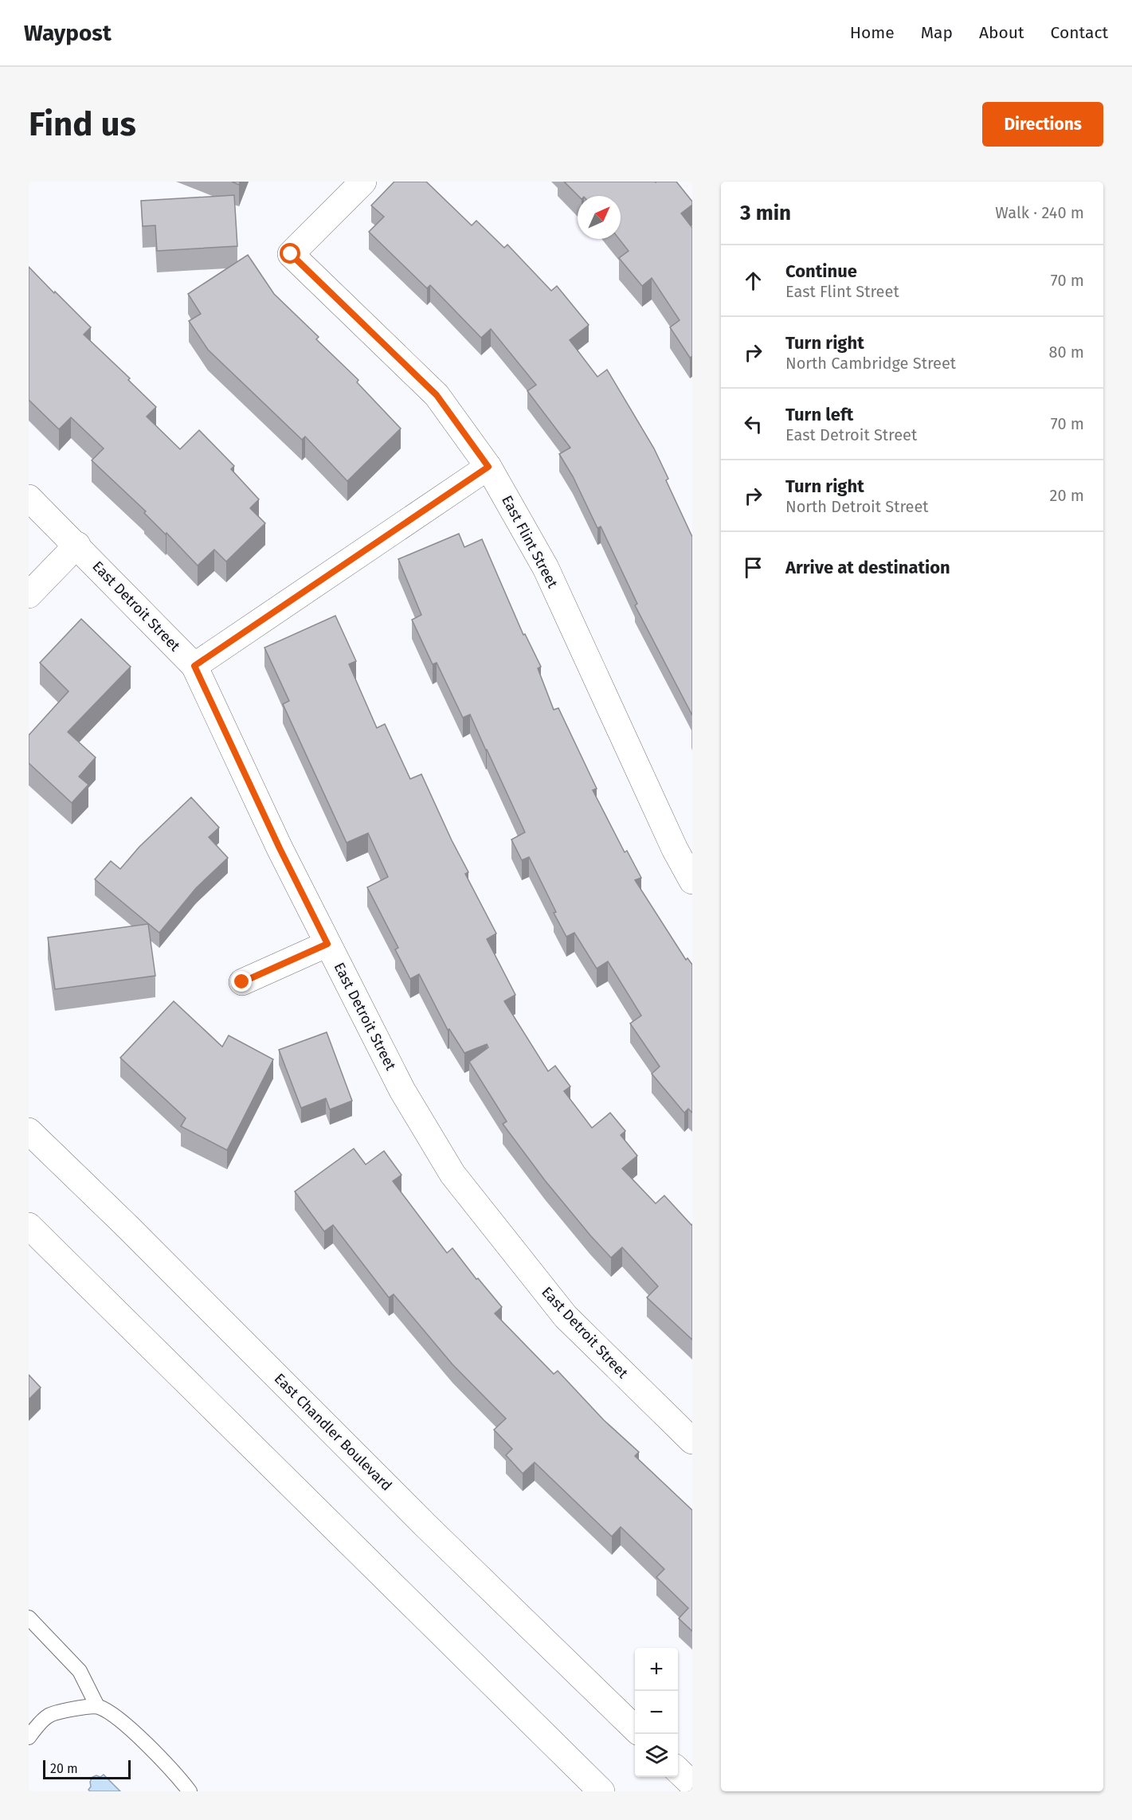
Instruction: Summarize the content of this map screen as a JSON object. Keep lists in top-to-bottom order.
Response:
{
  "streets": {
    "street": ["East Flint Street", "East Detroit Street", "East Chandler Boulevard"]
  },
  "scale_bar": "20 m",
  "north": "top right",
  "page": {
    "header": "Waypost",
    "nav": [
      "Home",
      "Map",
      "About",
      "Contact"
    ],
    "buttons": "Directions",
    "title": "Find us",
    "heading": ["3 min", "Walk · 240 m"],
    "list": [
      ["Continue", "East Flint Street", "70 m"],
      ["Turn right", "North Cambridge Street", "80 m"],
      ["Turn left", "East Detroit Street", "70 m"],
      ["Turn right", "North Detroit Street", "20 m"],
      "Arrive at destination"
    ],
    "map_buttons": ["+", "−"],
    "scale": "20 m"
  }
}
